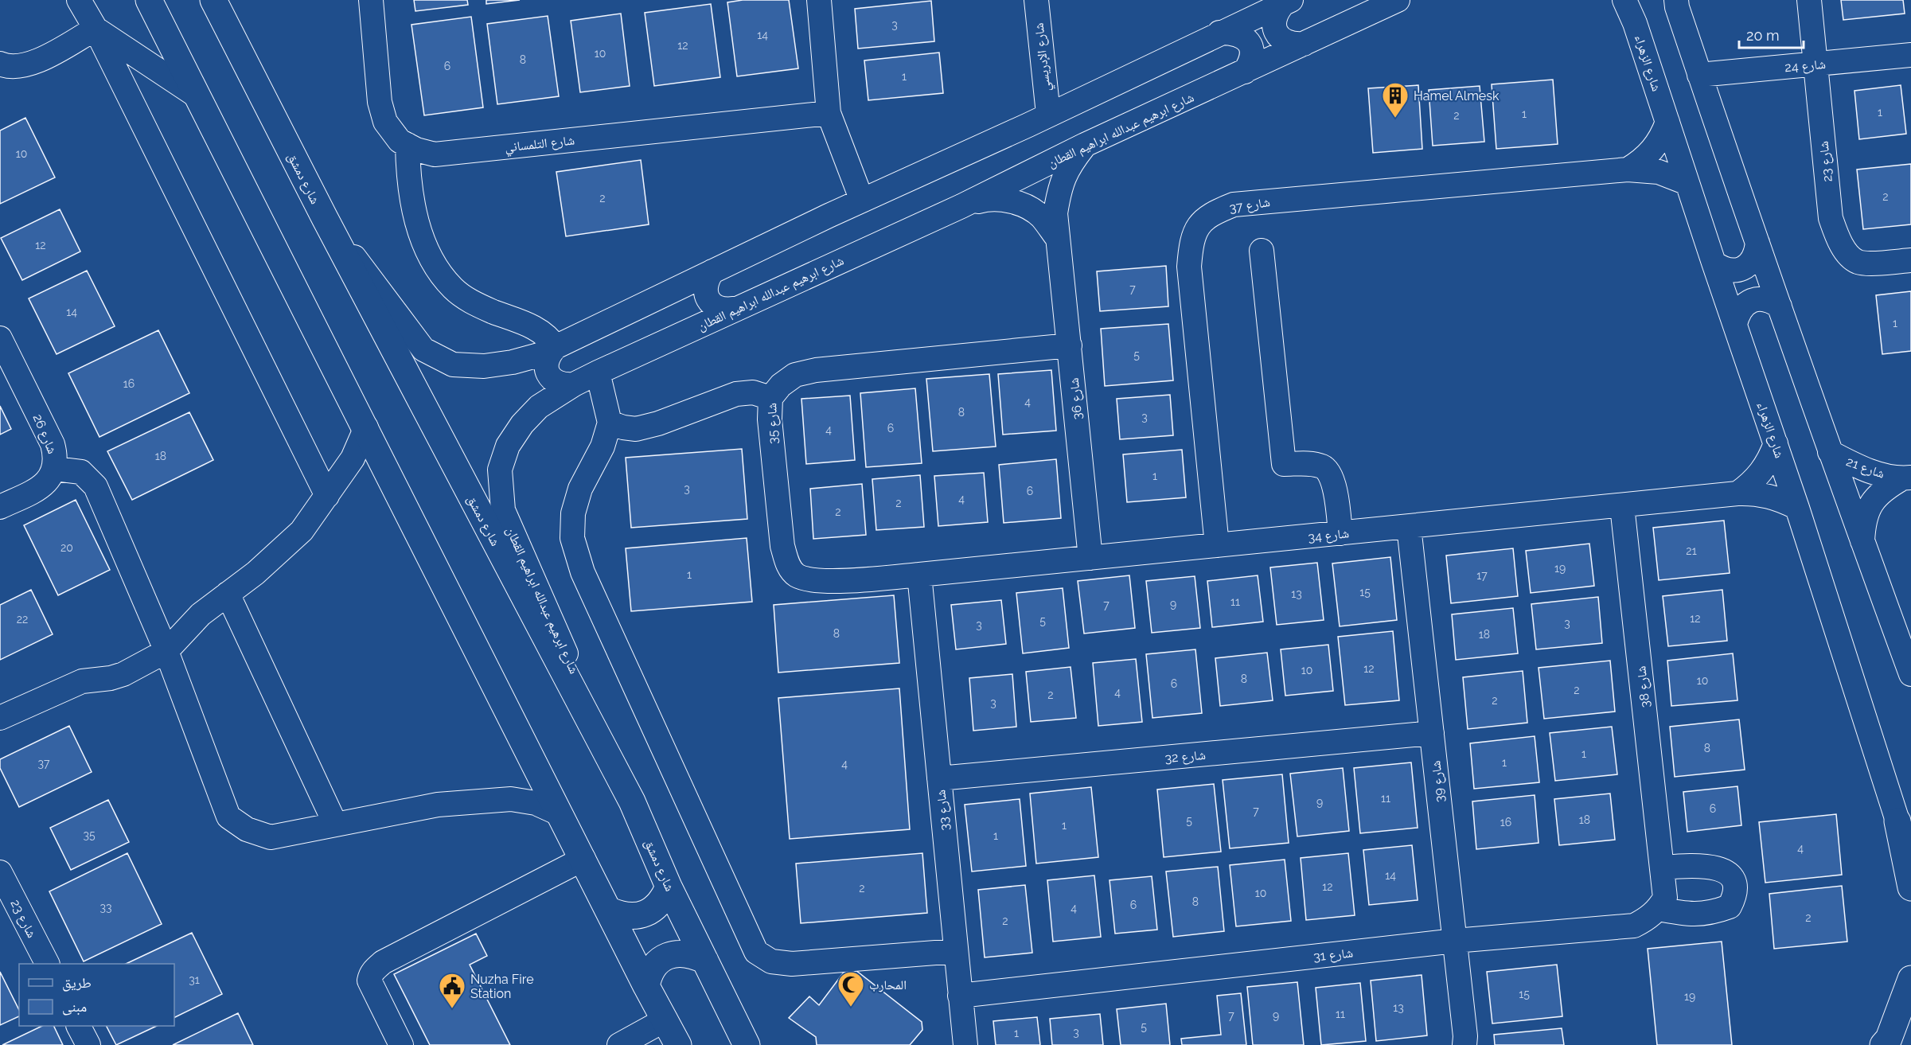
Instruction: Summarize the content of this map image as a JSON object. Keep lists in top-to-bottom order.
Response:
{
  "streets": {
    "main road": ["شارع دمشق"],
    "street": [
      "شارع الإدريسي",
      "شارع الزهراء",
      "شارع 24",
      "شارع ابرهيم عبدالله ابراهيم القطان",
      "شارع التلمساني",
      "شارع 23",
      "شارع 37",
      "شارع 36",
      "شارع 35",
      "شارع 26",
      "شارع 21",
      "شارع 34",
      "شارع 38",
      "شارع 32",
      "شارع 39",
      "شارع 33",
      "شارع 31"
    ]
  },
  "crossings": [
    ["شارع الزهراء", "شارع 37"],
    ["شارع الزهراء", "شارع 34"],
    ["شارع 24", "شارع 23"],
    ["شارع ابرهيم عبدالله ابراهيم القطان", "شارع دمشق"],
    ["شارع ابرهيم عبدالله ابراهيم القطان", "شارع 36"],
    ["شارع 37", "شارع 34"],
    ["شارع 36", "شارع 35"],
    ["شارع 36", "شارع 34"],
    ["شارع 35", "شارع 34"],
    ["شارع 35", "شارع 33"],
    ["شارع 34", "شارع 38"],
    ["شارع 34", "شارع 39"],
    ["شارع 34", "شارع 33"],
    ["شارع 32", "شارع 39"],
    ["شارع 32", "شارع 33"],
    ["شارع 39", "شارع 31"],
    ["شارع 33", "شارع 31"]
  ],
  "places": {
    "building": ["Hamel Almesk"],
    "mosque": ["المحارب"],
    "public building": ["Nuzha Fire Station"]
  },
  "house_numbers": [
    "3",
    "14",
    "12",
    "10",
    "8",
    "6",
    "1",
    "1",
    "1",
    "2",
    "10",
    "2",
    "2",
    "12",
    "7",
    "14",
    "1",
    "5",
    "16",
    "4",
    "8",
    "3",
    "6",
    "4",
    "18",
    "1",
    "3",
    "6",
    "4",
    "2",
    "2",
    "20",
    "21",
    "19",
    "1",
    "17",
    "15",
    "13",
    "11",
    "9",
    "7",
    "12",
    "22",
    "5",
    "3",
    "3",
    "8",
    "18",
    "12",
    "10",
    "8",
    "10",
    "6",
    "2",
    "4",
    "2",
    "2",
    "3",
    "8",
    "1",
    "1",
    "37",
    "4",
    "11",
    "9",
    "6",
    "7",
    "18",
    "5",
    "16",
    "1",
    "35",
    "1",
    "4",
    "14",
    "12",
    "2",
    "10",
    "8",
    "6",
    "33",
    "4",
    "2",
    "2",
    "31",
    "15",
    "19",
    "13",
    "11",
    "7",
    "9",
    "5",
    "3",
    "1"
  ],
  "legend": ["طريق", "مبنى"],
  "scale_bar": "20 m"
}
